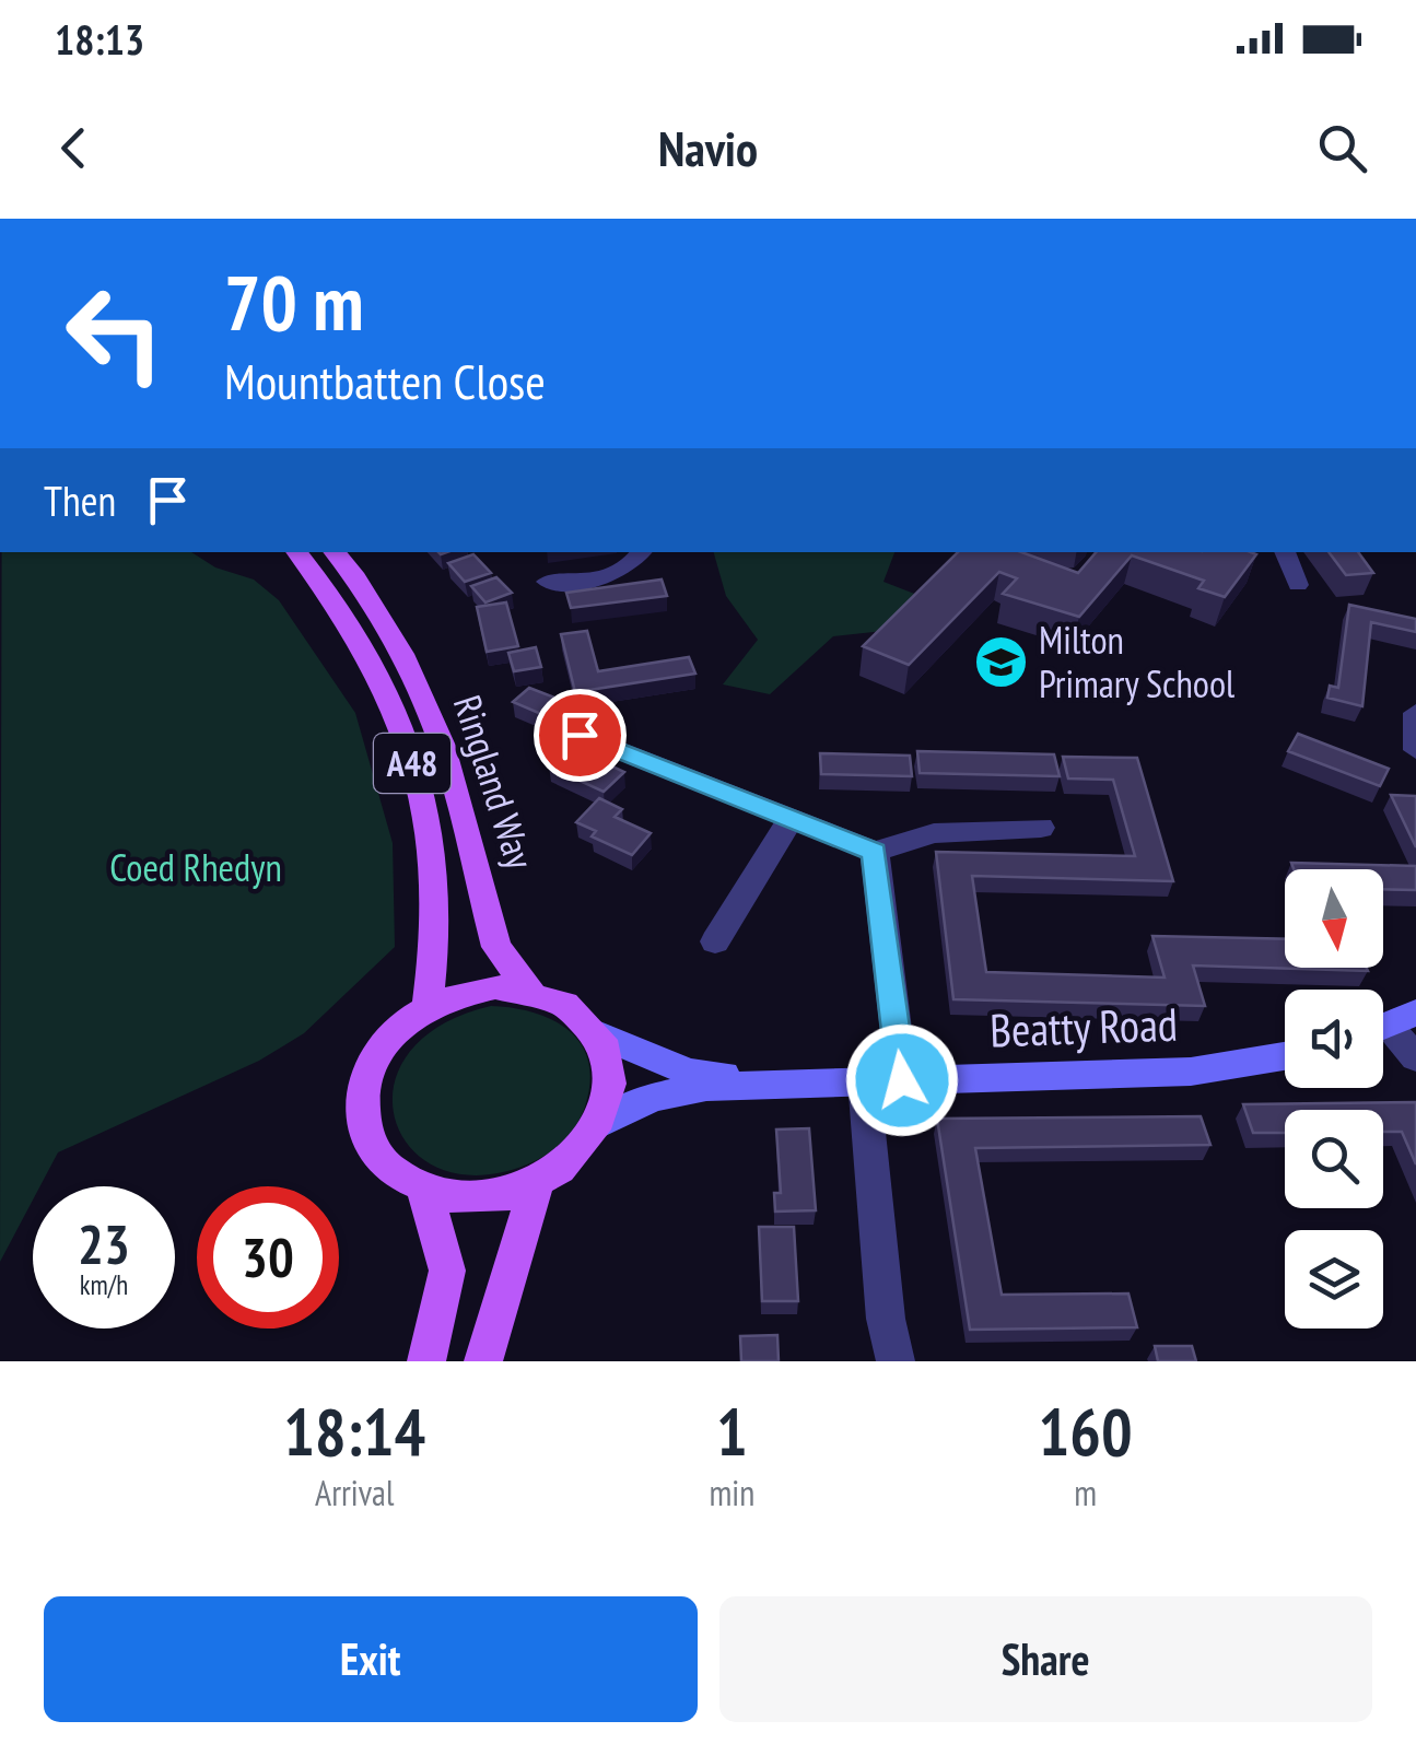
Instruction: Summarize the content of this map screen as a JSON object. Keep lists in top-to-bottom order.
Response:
{
  "streets": {
    "main road": ["A48", "Ringland Way"],
    "street": ["Beatty Road"]
  },
  "crossings": [
    ["A48", "Ringland Way"],
    ["A48", "Beatty Road"],
    ["Ringland Way", "Beatty Road"]
  ],
  "parks": ["Coed Rhedyn"],
  "places": {
    "school or university": ["Milton Primary School"]
  },
  "north": "bottom",
  "page": {
    "status": "18:13",
    "header": "Navio",
    "turn": ["70 m", "Mountbatten Close"],
    "then": "Then",
    "speed": "23 km/h",
    "limit": "30",
    "eta": [
      "18:14",
      "Arrival",
      "1",
      "min",
      "160",
      "m"
    ],
    "buttons": ["Exit", "Share"]
  }
}
